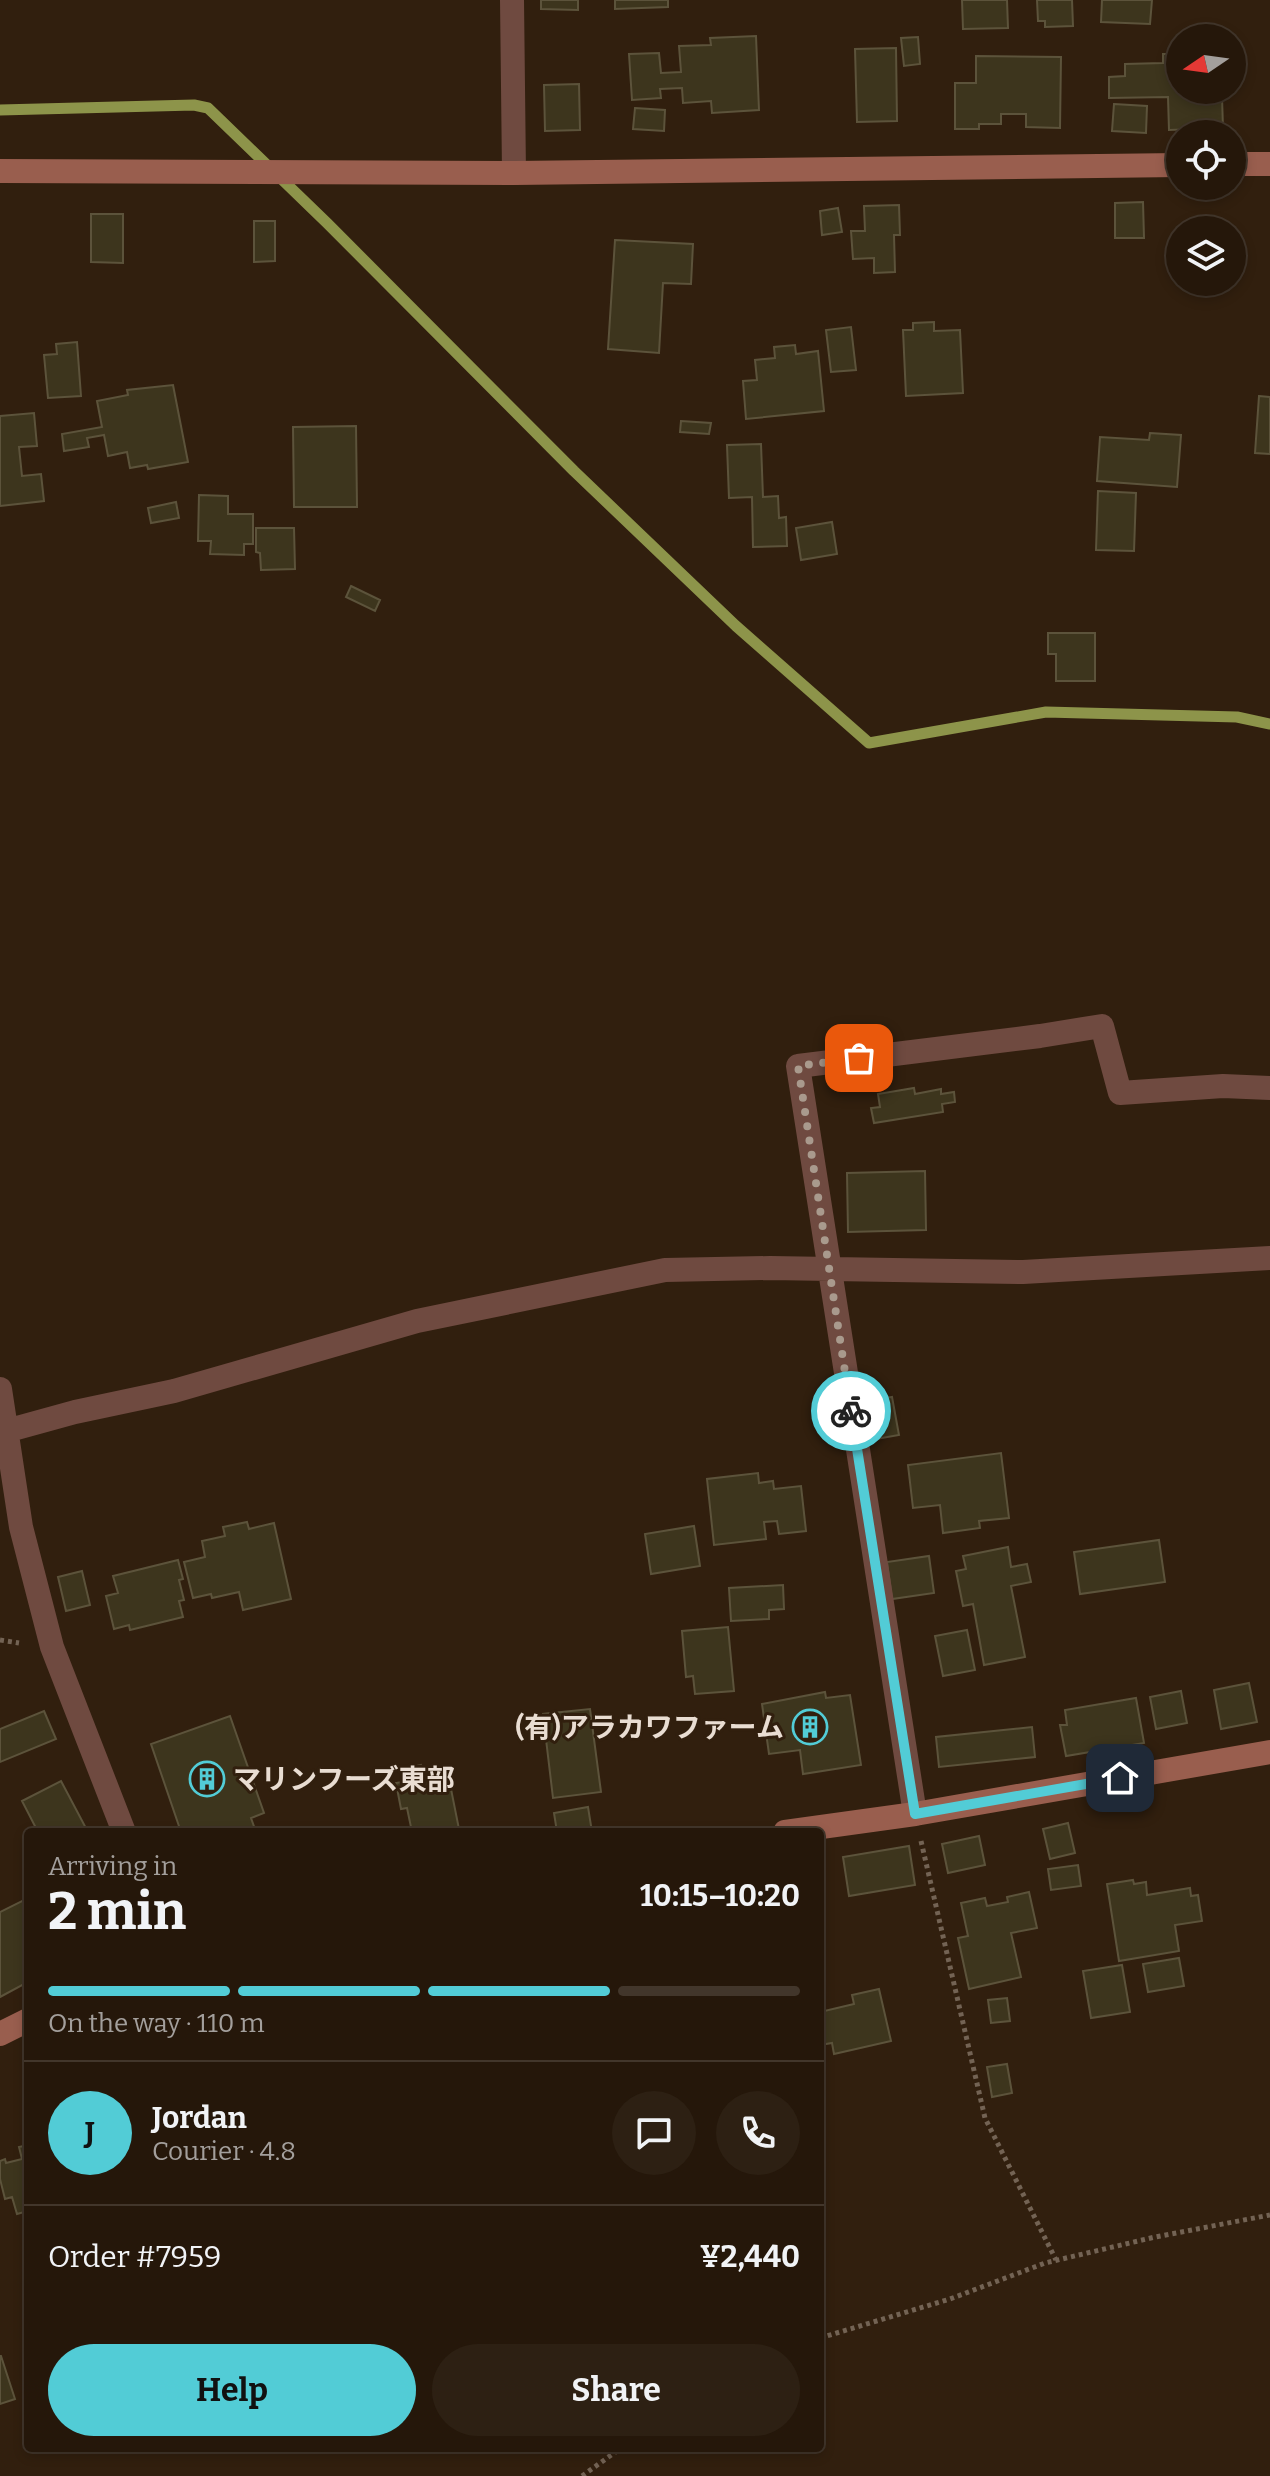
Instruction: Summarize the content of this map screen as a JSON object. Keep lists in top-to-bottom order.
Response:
{
  "places": {
    "building": ["(有)アラカワファーム", "マリンフーズ東部"]
  },
  "north": "left",
  "page": {
    "heading": ["2 min", "Arriving in", "10:15–10:20"],
    "panel": [
      "Jordan",
      "Courier · 4.8",
      "Order #7959",
      "¥2,440"
    ],
    "bar": "On the way · 110 m",
    "round": "J",
    "buttons": ["Help", "Share"]
  }
}
